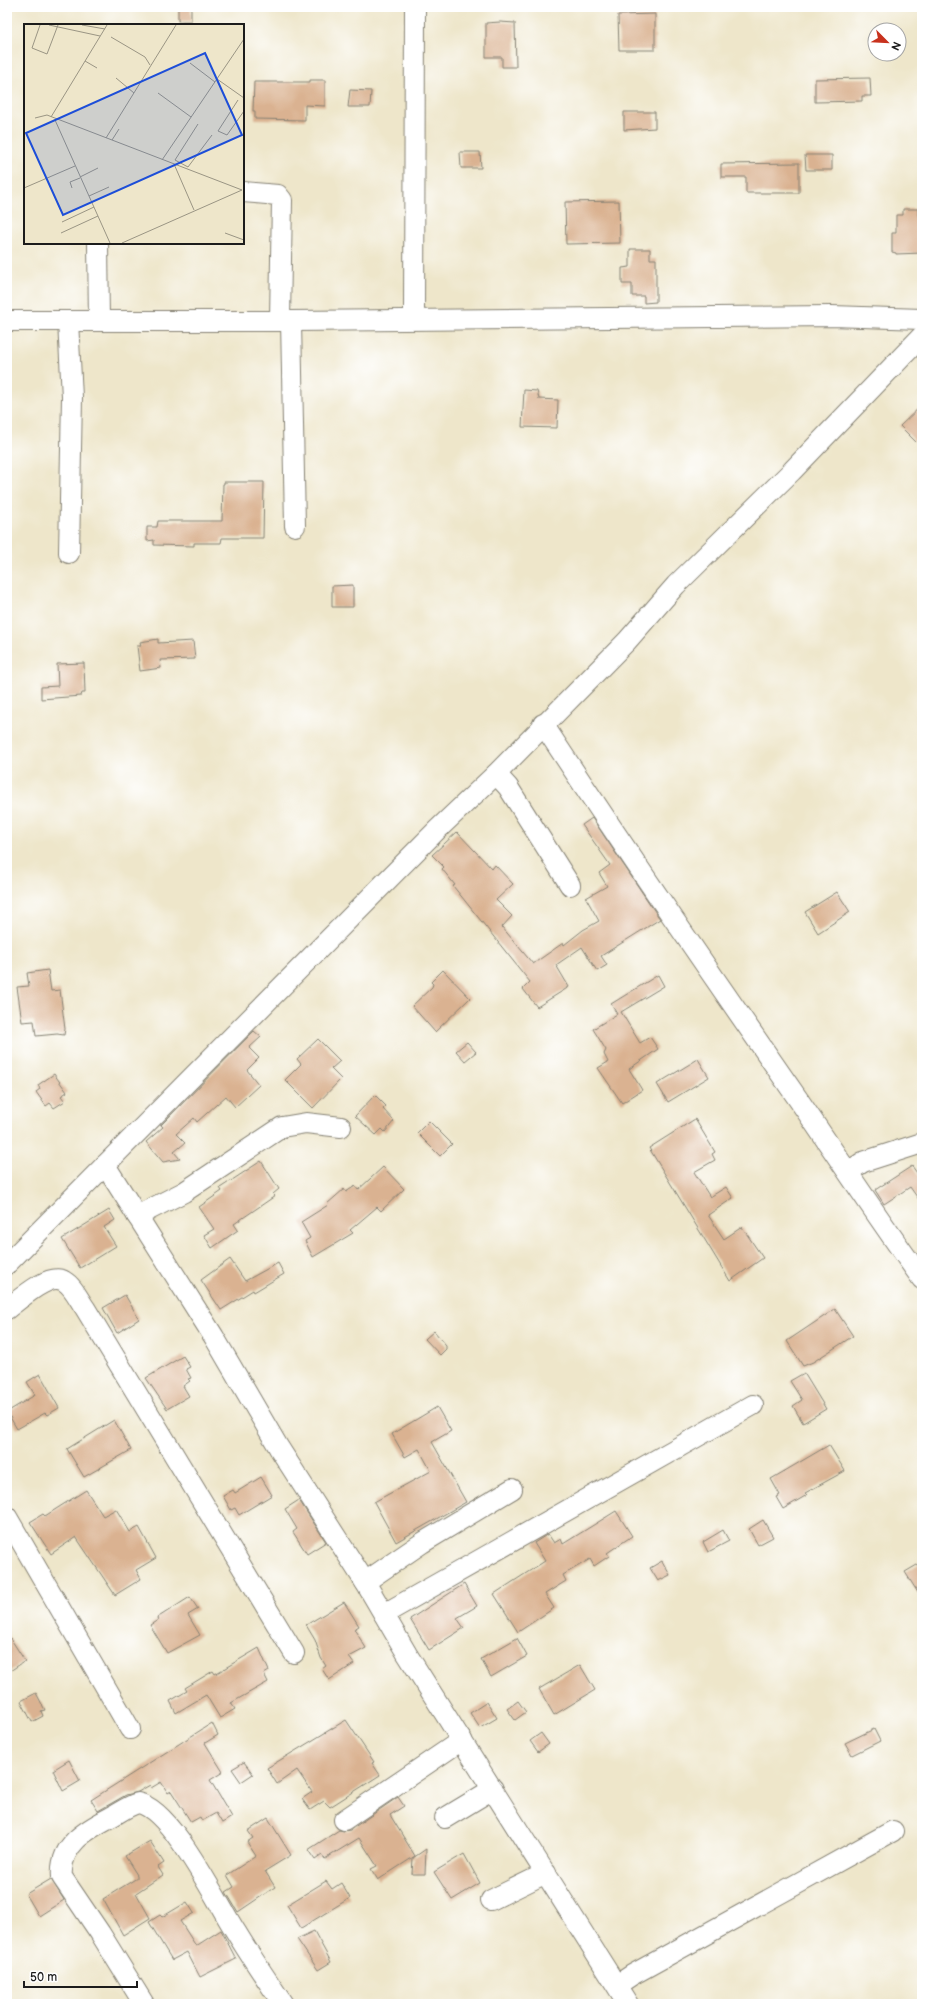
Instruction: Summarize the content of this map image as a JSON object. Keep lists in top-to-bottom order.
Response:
{
  "scale_bar": "50 m",
  "north": "bottom right"
}
